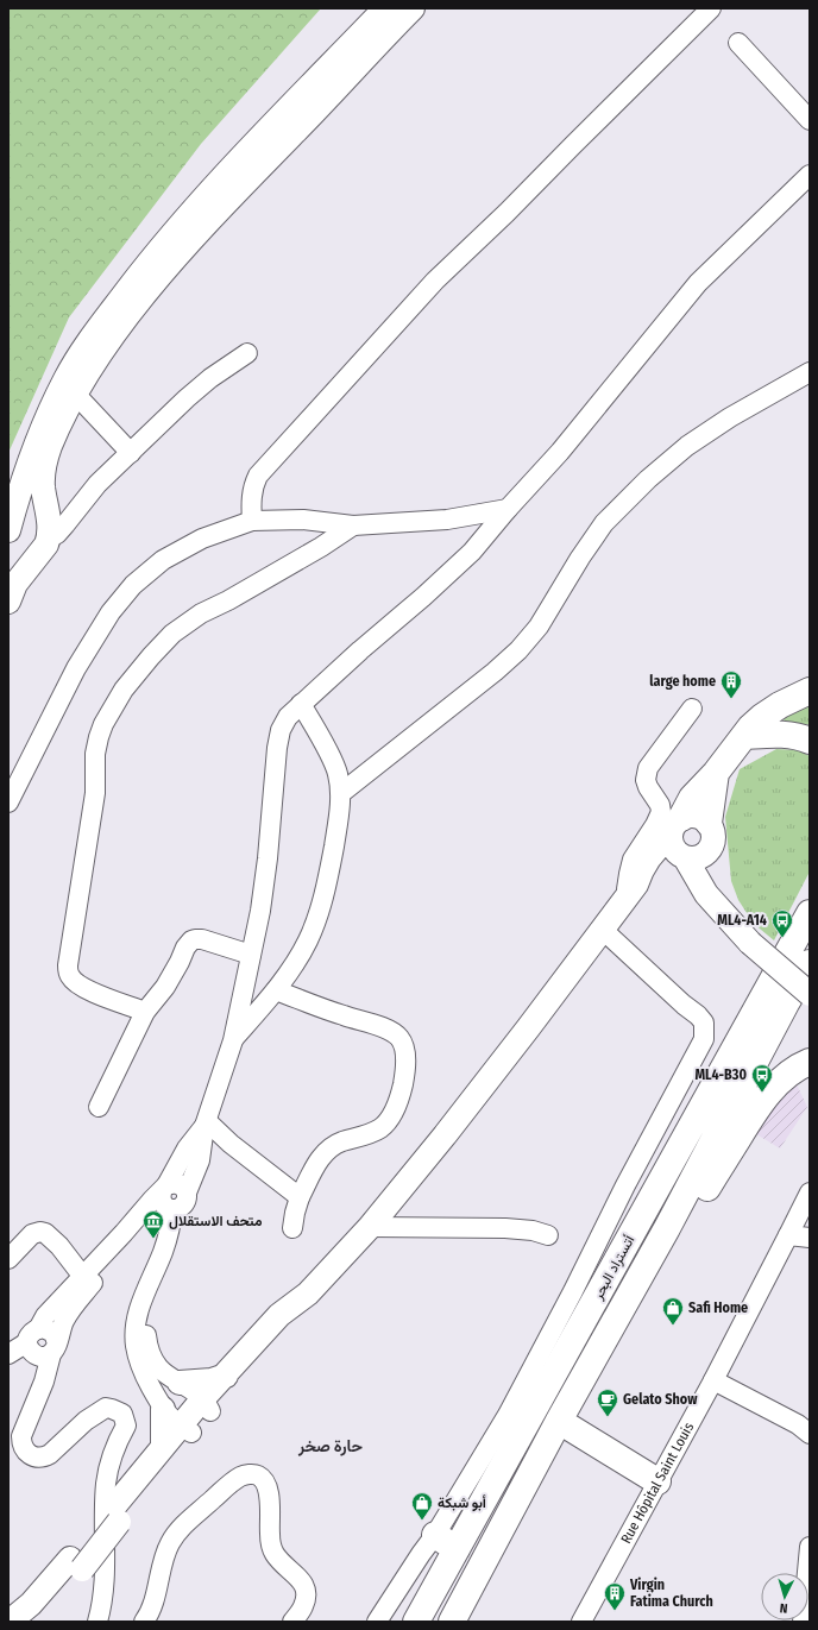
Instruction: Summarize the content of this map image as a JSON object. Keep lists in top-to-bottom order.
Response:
{
  "streets": {
    "highway": ["أتستراد البحر"],
    "street": ["Rue Hôpital Saint Louis"]
  },
  "districts": ["حارة صخر"],
  "places": {
    "building": ["large home", "Virgin Fatima Church"],
    "bus stop": ["ML4-A14", "ML4-B30"],
    "museum": ["متحف الاستقلال"],
    "shop": ["Safi Home", "أبو شبكة"],
    "cafe": ["Gelato Show"]
  },
  "north": "bottom"
}
